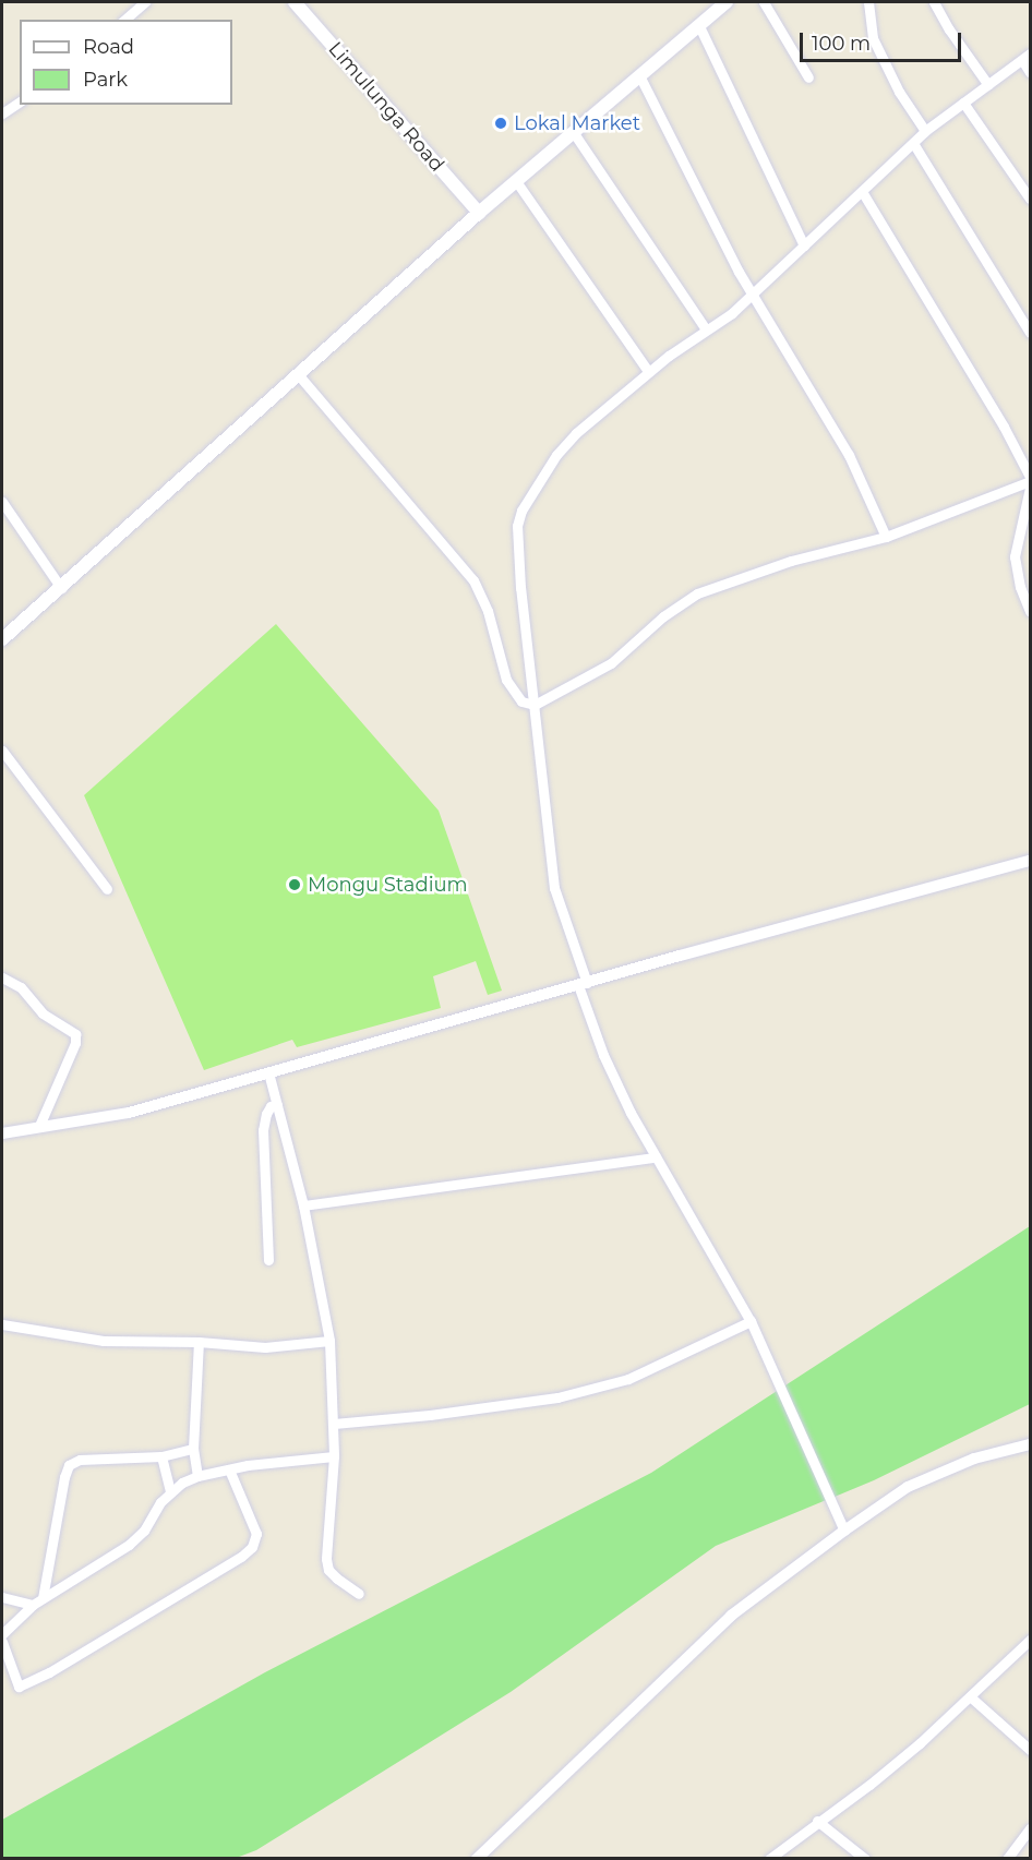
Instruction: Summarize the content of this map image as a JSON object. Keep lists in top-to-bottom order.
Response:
{
  "streets": {
    "main road": ["Limulunga Road"]
  },
  "places": ["Lokal Market", "Mongu Stadium"],
  "legend": ["Road", "Park"],
  "scale_bar": "100 m"
}
